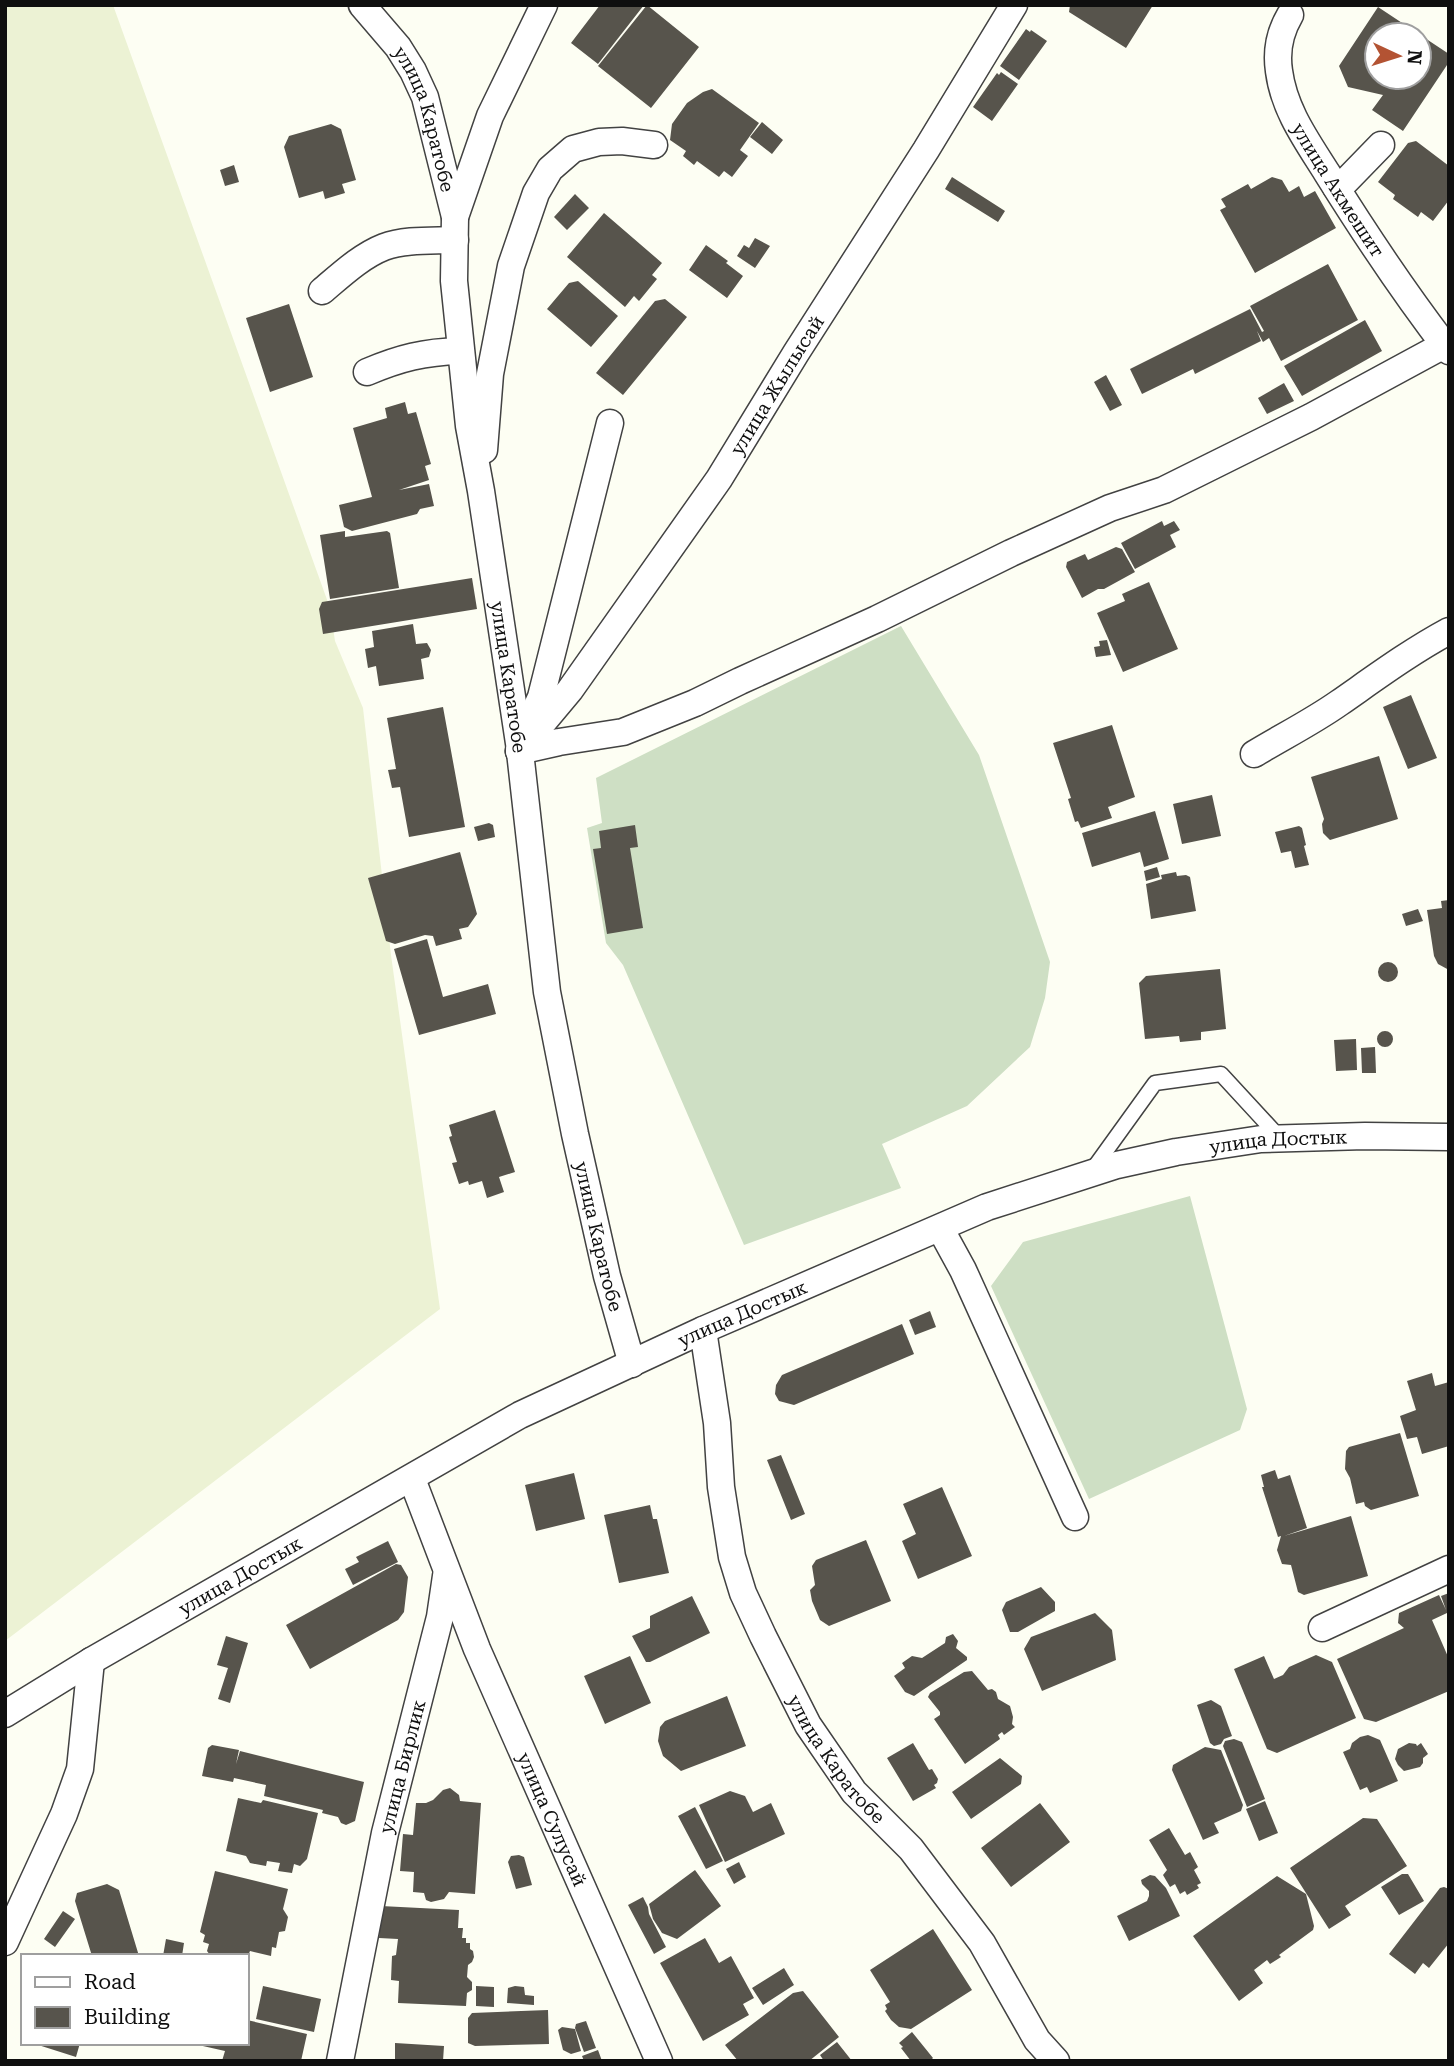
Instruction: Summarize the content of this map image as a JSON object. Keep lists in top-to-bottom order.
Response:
{
  "streets": {
    "street": [
      "улица Каратобе",
      "улица Акмешит",
      "улица Жылысай",
      "улица Достык",
      "улица Бирлик",
      "улица Сулусай"
    ]
  },
  "crossings": [
    ["улица Каратобе", "улица Жылысай"],
    ["улица Каратобе", "улица Достык"],
    ["улица Достык", "улица Бирлик"],
    ["улица Бирлик", "улица Сулусай"]
  ],
  "legend": ["Road", "Building"],
  "north": "right"
}
